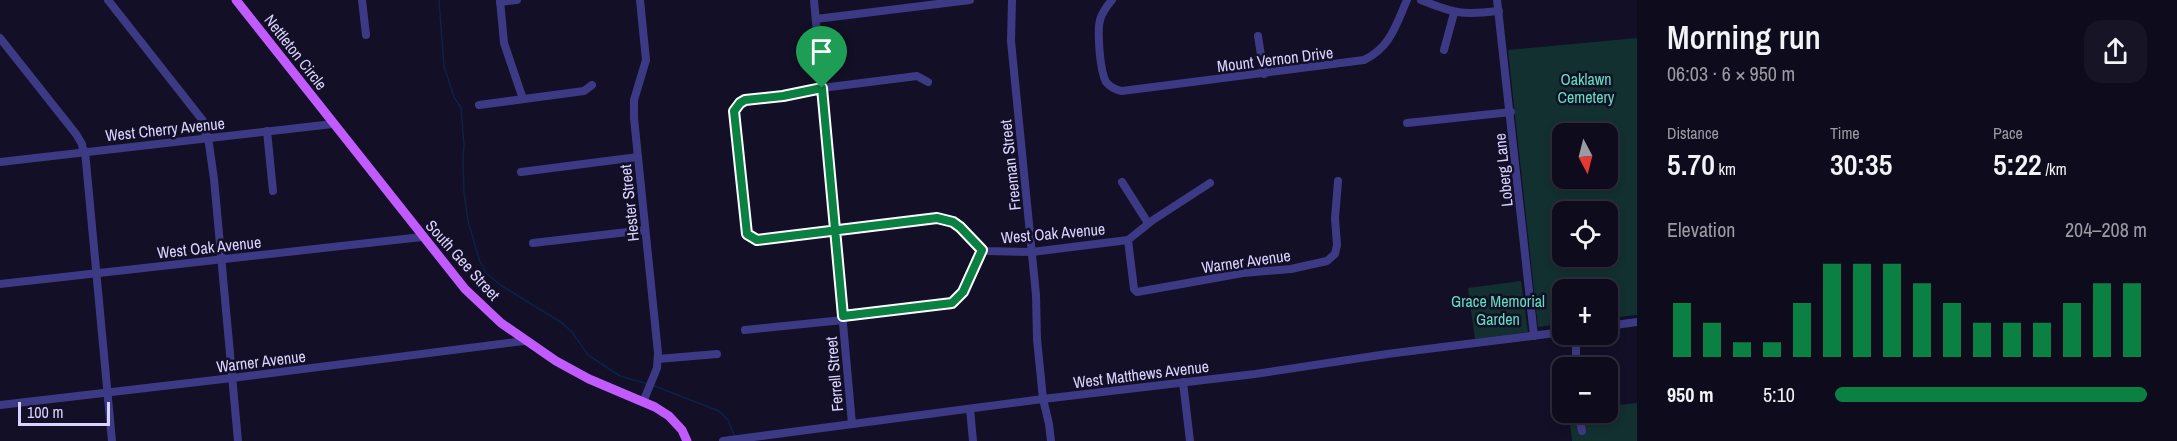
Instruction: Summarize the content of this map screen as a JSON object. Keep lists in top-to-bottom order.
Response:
{
  "streets": {
    "main road": ["Nettleton Circle", "South Gee Street"],
    "street": [
      "Mount Vernon Drive",
      "West Cherry Avenue",
      "Freeman Street",
      "Loberg Lane",
      "Hester Street",
      "West Oak Avenue",
      "Warner Avenue",
      "Ferrell Street",
      "West Matthews Avenue"
    ]
  },
  "crossings": [
    ["Nettleton Circle", "West Cherry Avenue"],
    ["Nettleton Circle", "South Gee Street"],
    ["West Cherry Avenue", "South Gee Street"],
    ["Freeman Street", "West Oak Avenue"],
    ["Freeman Street", "West Matthews Avenue"],
    ["Loberg Lane", "West Matthews Avenue"],
    ["Hester Street", "South Gee Street"],
    ["West Oak Avenue", "South Gee Street"],
    ["West Oak Avenue", "Warner Avenue"],
    ["West Oak Avenue", "Ferrell Street"],
    ["South Gee Street", "Warner Avenue"],
    ["Ferrell Street", "West Matthews Avenue"]
  ],
  "parks": ["Oaklawn Cemetery", "Grace Memorial Garden"],
  "scale_bar": "100 m",
  "north": "bottom",
  "page": {
    "heading": ["Morning run", "06:03 · 6 × 950 m"],
    "stats": [
      ["Distance", "5.70 km"],
      ["Time", "30:35"],
      ["Pace", "5:22 /km"]
    ],
    "map_buttons": ["+", "−"],
    "chart": ["Elevation", "204–208 m"],
    "list": [
      {
        "name": "950 m",
        "note": "5:10"
      }
    ],
    "scale": "100 m"
  }
}
